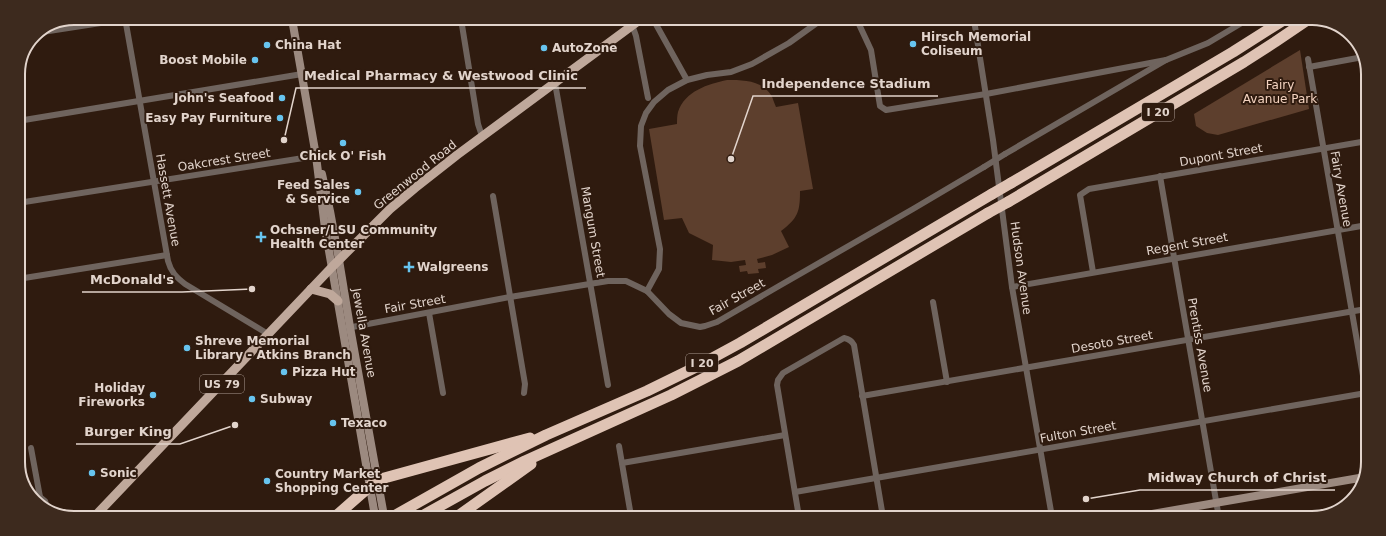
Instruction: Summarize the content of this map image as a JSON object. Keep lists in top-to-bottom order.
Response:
{
  "streets": {
    "highway": ["I 20"],
    "main road": ["Greenwood Road", "Jewella Avenue", "US 79"],
    "street": [
      "Dupont Street",
      "Oakcrest Street",
      "Fairy Avenue",
      "Hassett Avenue",
      "Mangum Street",
      "Regent Street",
      "Hudson Avenue",
      "Fair Street",
      "Desoto Street",
      "Prentiss Avenue",
      "Fulton Street"
    ]
  },
  "crossings": [
    ["Dupont Street", "Fairy Avenue"],
    ["Dupont Street", "Regent Street"],
    ["Dupont Street", "Prentiss Avenue"],
    ["Oakcrest Street", "Hassett Avenue"],
    ["Oakcrest Street", "Jewella Avenue"],
    ["Greenwood Road", "Hassett Avenue"],
    ["Greenwood Road", "Mangum Street"],
    ["Greenwood Road", "Jewella Avenue"],
    ["Fairy Avenue", "Regent Street"],
    ["Fairy Avenue", "Desoto Street"],
    ["Mangum Street", "Fair Street"],
    ["Regent Street", "Hudson Avenue"],
    ["Regent Street", "Prentiss Avenue"],
    ["Hudson Avenue", "Desoto Street"],
    ["Hudson Avenue", "Fulton Street"],
    ["Fair Street", "Jewella Avenue"],
    ["Desoto Street", "Prentiss Avenue"],
    ["Prentiss Avenue", "Fulton Street"]
  ],
  "parks": ["Fairy Avanue Park"],
  "places": {
    "other": [
      "Hirsch Memorial Coliseum",
      "China Hat",
      "AutoZone",
      "Boost Mobile",
      "John's Seafood",
      "Easy Pay Furniture",
      "Medical Pharmacy & Westwood Clinic",
      "Chick O' Fish",
      "Independence Stadium",
      "Feed Sales & Service",
      "McDonald's",
      "Shreve Memorial Library - Atkins Branch",
      "Pizza Hut",
      "Holiday Fireworks",
      "Subway",
      "Texaco",
      "Burger King",
      "Sonic",
      "Country Market Shopping Center",
      "Midway Church of Christ"
    ],
    "health": ["Ochsner/LSU Community Health Center", "Walgreens"]
  }
}
